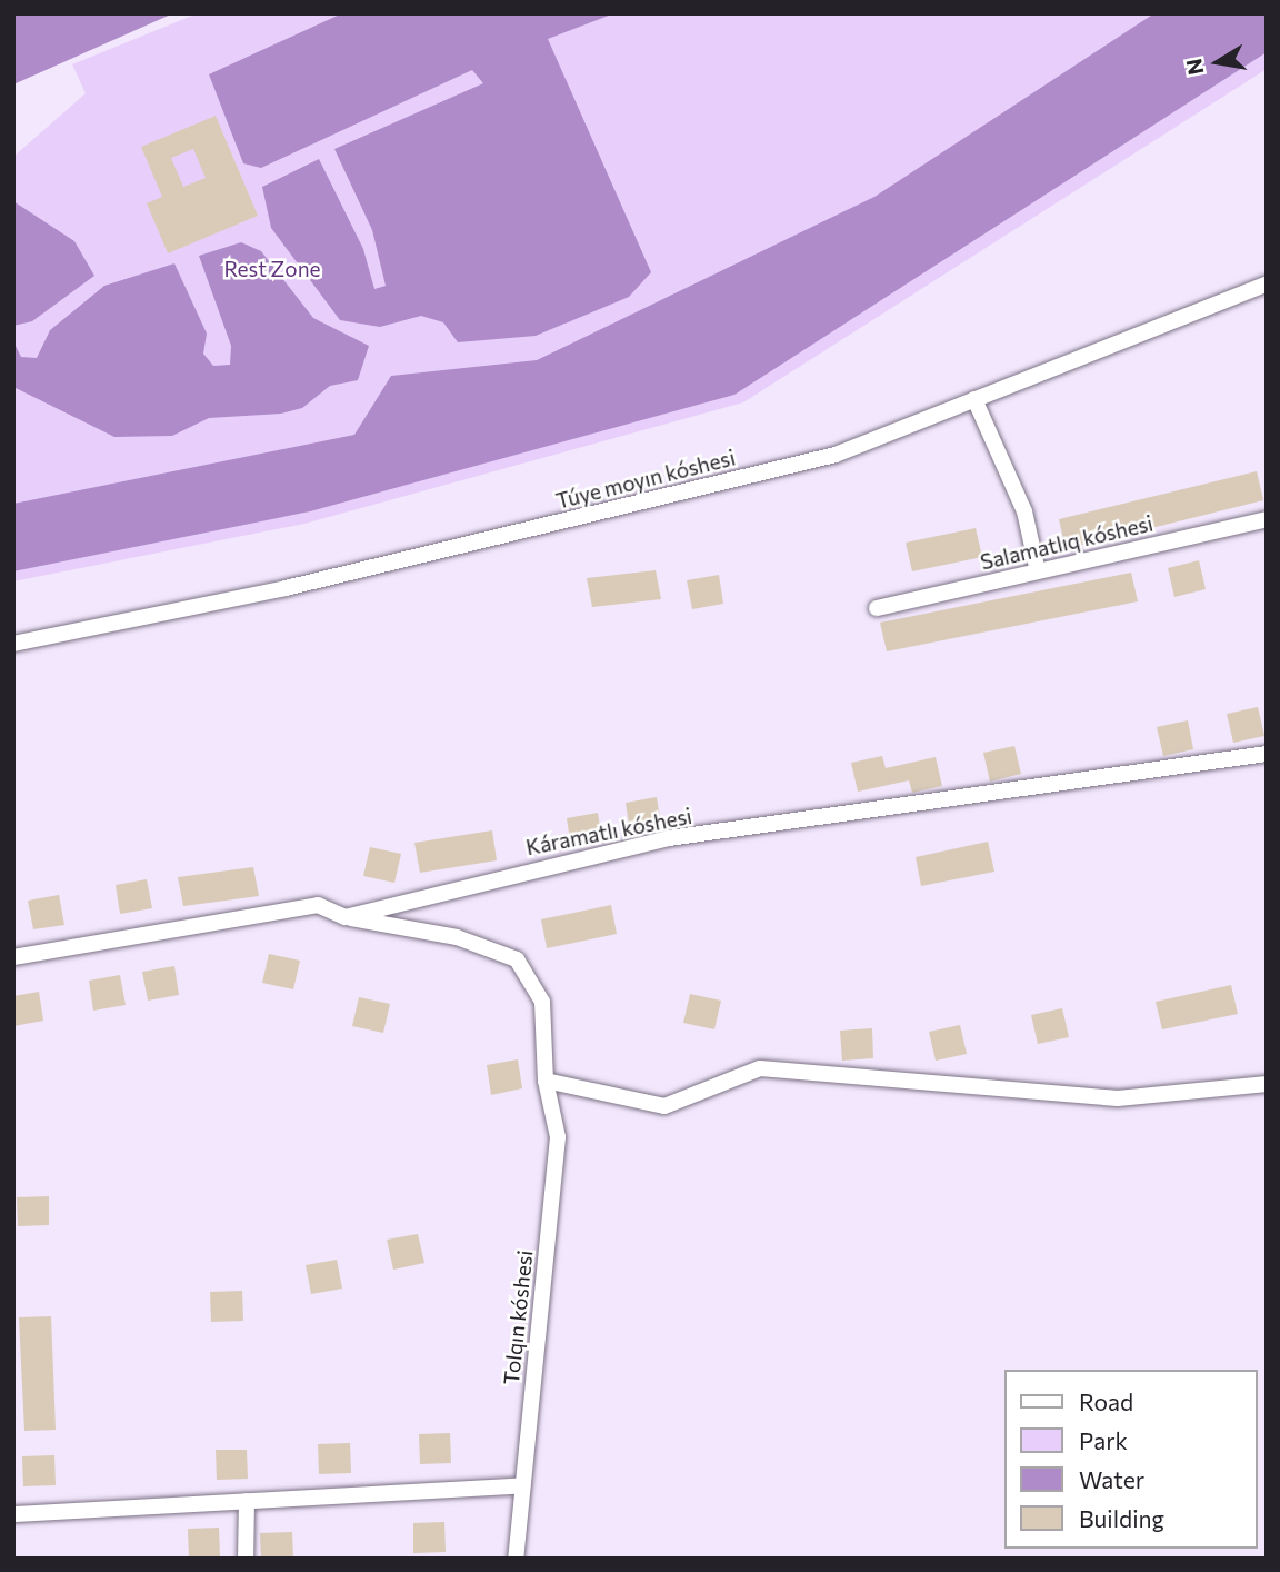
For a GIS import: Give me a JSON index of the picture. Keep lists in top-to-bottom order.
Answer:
{
  "streets": {
    "street": [
      "Túye moyın kóshesi",
      "Salamatlıq kóshesi",
      "Káramatlı kóshesi",
      "Tolqın kóshesi"
    ]
  },
  "crossings": [
    ["Káramatlı kóshesi", "Tolqın kóshesi"]
  ],
  "parks": ["Rest Zone"],
  "legend": [
    "Road",
    "Park",
    "Water",
    "Building"
  ],
  "north": "left"
}
